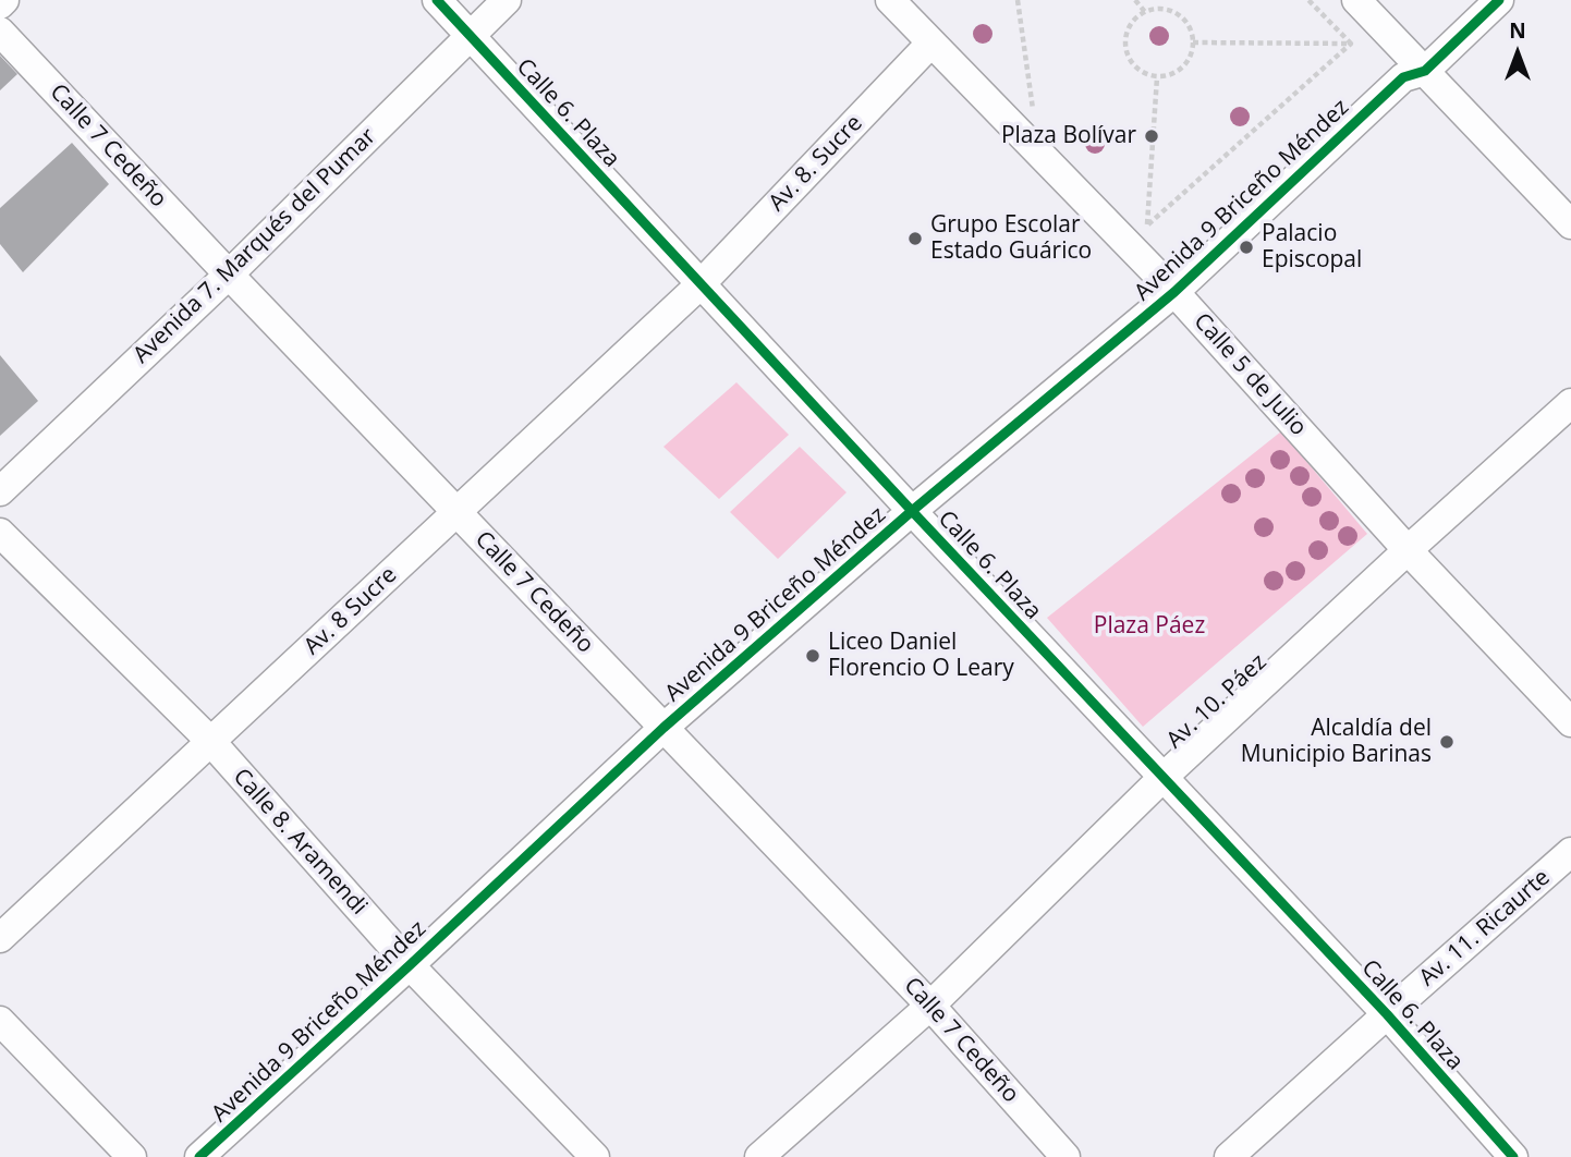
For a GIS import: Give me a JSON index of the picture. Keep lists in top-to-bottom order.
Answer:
{
  "streets": {
    "street": [
      "Calle 6. Plaza",
      "Calle 7 Cedeño",
      "Av. 8. Sucre",
      "Avenida 9 Briceño Méndez",
      "Avenida 7. Marqués del Pumar",
      "Calle 5 de Julio",
      "Av. 8 Sucre",
      "Av. 10. Páez",
      "Calle 8. Aramendi",
      "Av. 11. Ricaurte"
    ]
  },
  "crossings": [
    ["Calle 6. Plaza", "Av. 8. Sucre"],
    ["Calle 6. Plaza", "Avenida 9 Briceño Méndez"],
    ["Calle 6. Plaza", "Avenida 7. Marqués del Pumar"],
    ["Calle 6. Plaza", "Av. 8 Sucre"],
    ["Calle 6. Plaza", "Av. 10. Páez"],
    ["Calle 6. Plaza", "Av. 11. Ricaurte"],
    ["Calle 7 Cedeño", "Avenida 9 Briceño Méndez"],
    ["Calle 7 Cedeño", "Avenida 7. Marqués del Pumar"],
    ["Calle 7 Cedeño", "Av. 8 Sucre"],
    ["Calle 7 Cedeño", "Av. 10. Páez"],
    ["Av. 8. Sucre", "Calle 5 de Julio"],
    ["Av. 8. Sucre", "Av. 8 Sucre"],
    ["Avenida 9 Briceño Méndez", "Calle 5 de Julio"],
    ["Avenida 9 Briceño Méndez", "Calle 8. Aramendi"],
    ["Calle 5 de Julio", "Av. 10. Páez"],
    ["Av. 8 Sucre", "Calle 8. Aramendi"]
  ],
  "parks": ["Plaza Páez"],
  "places": [
    "Plaza Bolívar",
    "Grupo Escolar Estado Guárico",
    "Palacio Episcopal",
    "Liceo Daniel Florencio O Leary",
    "Alcaldía del Municipio Barinas"
  ],
  "north": "top"
}
